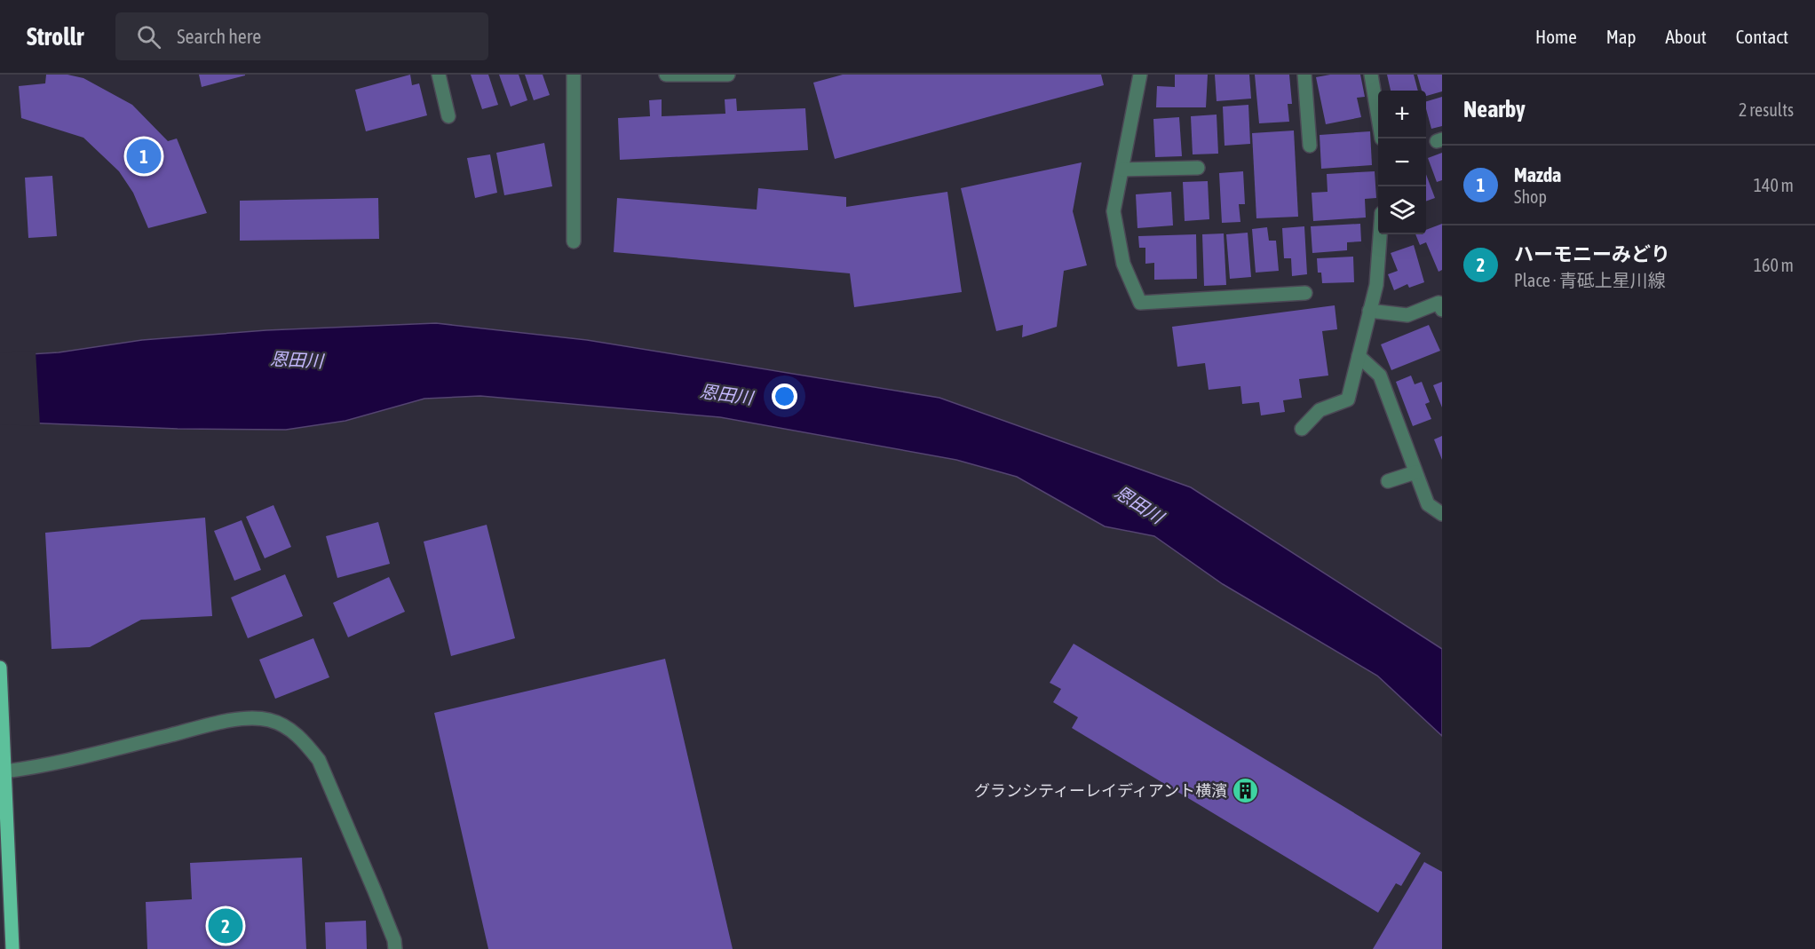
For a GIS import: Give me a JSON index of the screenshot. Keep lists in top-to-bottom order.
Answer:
{
  "water": ["恩田川"],
  "places": {
    "building": ["グランシティーレイディアント横濱"]
  },
  "page": {
    "header": "Strollr",
    "search": "Search here",
    "nav": [
      "Home",
      "Map",
      "About",
      "Contact"
    ],
    "heading": ["Nearby", "2 results"],
    "map_buttons": ["+", "−"],
    "pins": ["1", "2"],
    "list": [
      {
        "mark": "1",
        "name": "Mazda",
        "note": "Shop",
        "value": "140 m"
      },
      {
        "mark": "2",
        "name": "ハーモニーみどり",
        "note": "Place · 青砥上星川線",
        "value": "160 m"
      }
    ]
  }
}
